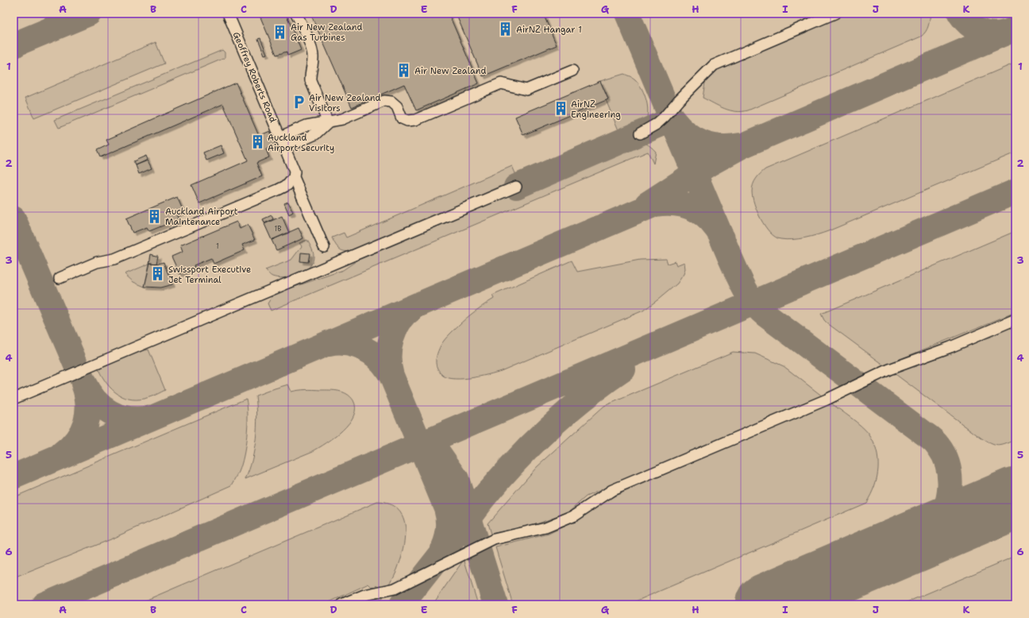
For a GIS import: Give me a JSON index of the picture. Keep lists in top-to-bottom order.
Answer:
{
  "streets": {
    "street": ["Geoffrey Roberts Road"]
  },
  "places": {
    "building": [
      "AirNZ Hangar 1",
      "Air New Zealand Gas Turbines",
      "Air New Zealand",
      "AirNZ Engineering",
      "Auckland Airport Security",
      "Auckland Airport Maintenance",
      "Swissport Executive Jet Terminal"
    ],
    "parking": ["Air New Zealand Visitors"]
  },
  "house_numbers": ["1B", "1"],
  "grid": {
    "columns": [
      "A",
      "B",
      "C",
      "D",
      "E",
      "F",
      "G",
      "H",
      "I",
      "J",
      "K"
    ],
    "rows": [
      "1",
      "2",
      "3",
      "4",
      "5",
      "6"
    ]
  }
}
